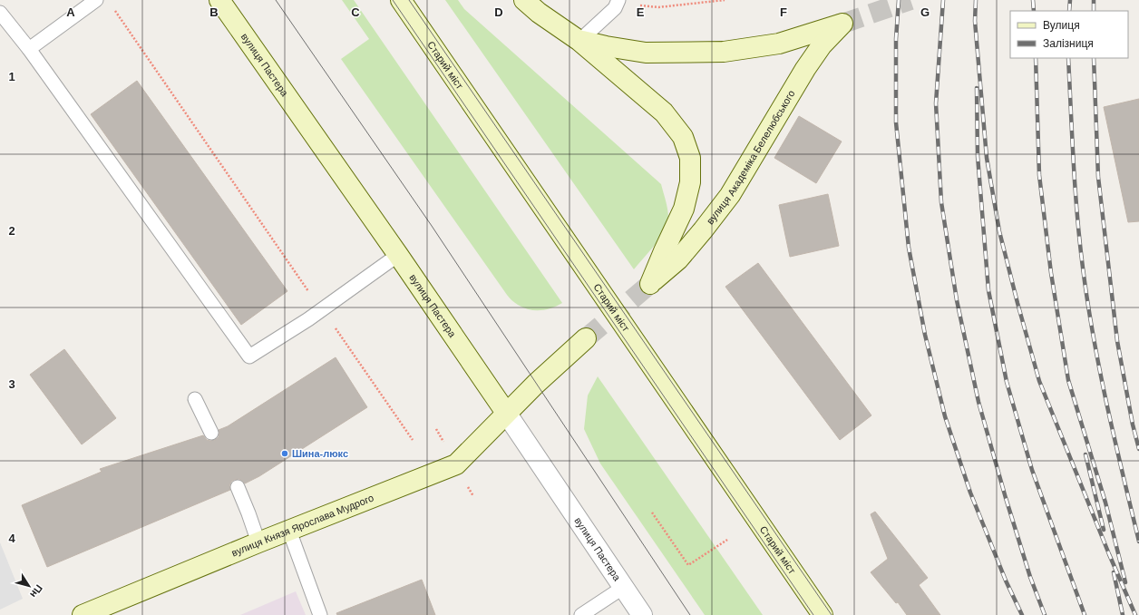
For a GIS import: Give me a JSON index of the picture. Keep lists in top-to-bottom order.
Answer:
{
  "streets": {
    "main road": [
      "вулиця Пастера",
      "Старий міст",
      "вулиця Академіка Белелюбського",
      "вулиця Князя Ярослава Мудрого"
    ]
  },
  "crossings": [
    ["вулиця Пастера", "вулиця Князя Ярослава Мудрого"]
  ],
  "places": ["Шина-люкс"],
  "legend": ["Вулиця", "Залізниця"],
  "north": "bottom right",
  "grid": {
    "columns": [
      "A",
      "B",
      "C",
      "D",
      "E",
      "F",
      "G"
    ],
    "rows": [
      "1",
      "2",
      "3",
      "4"
    ]
  }
}
